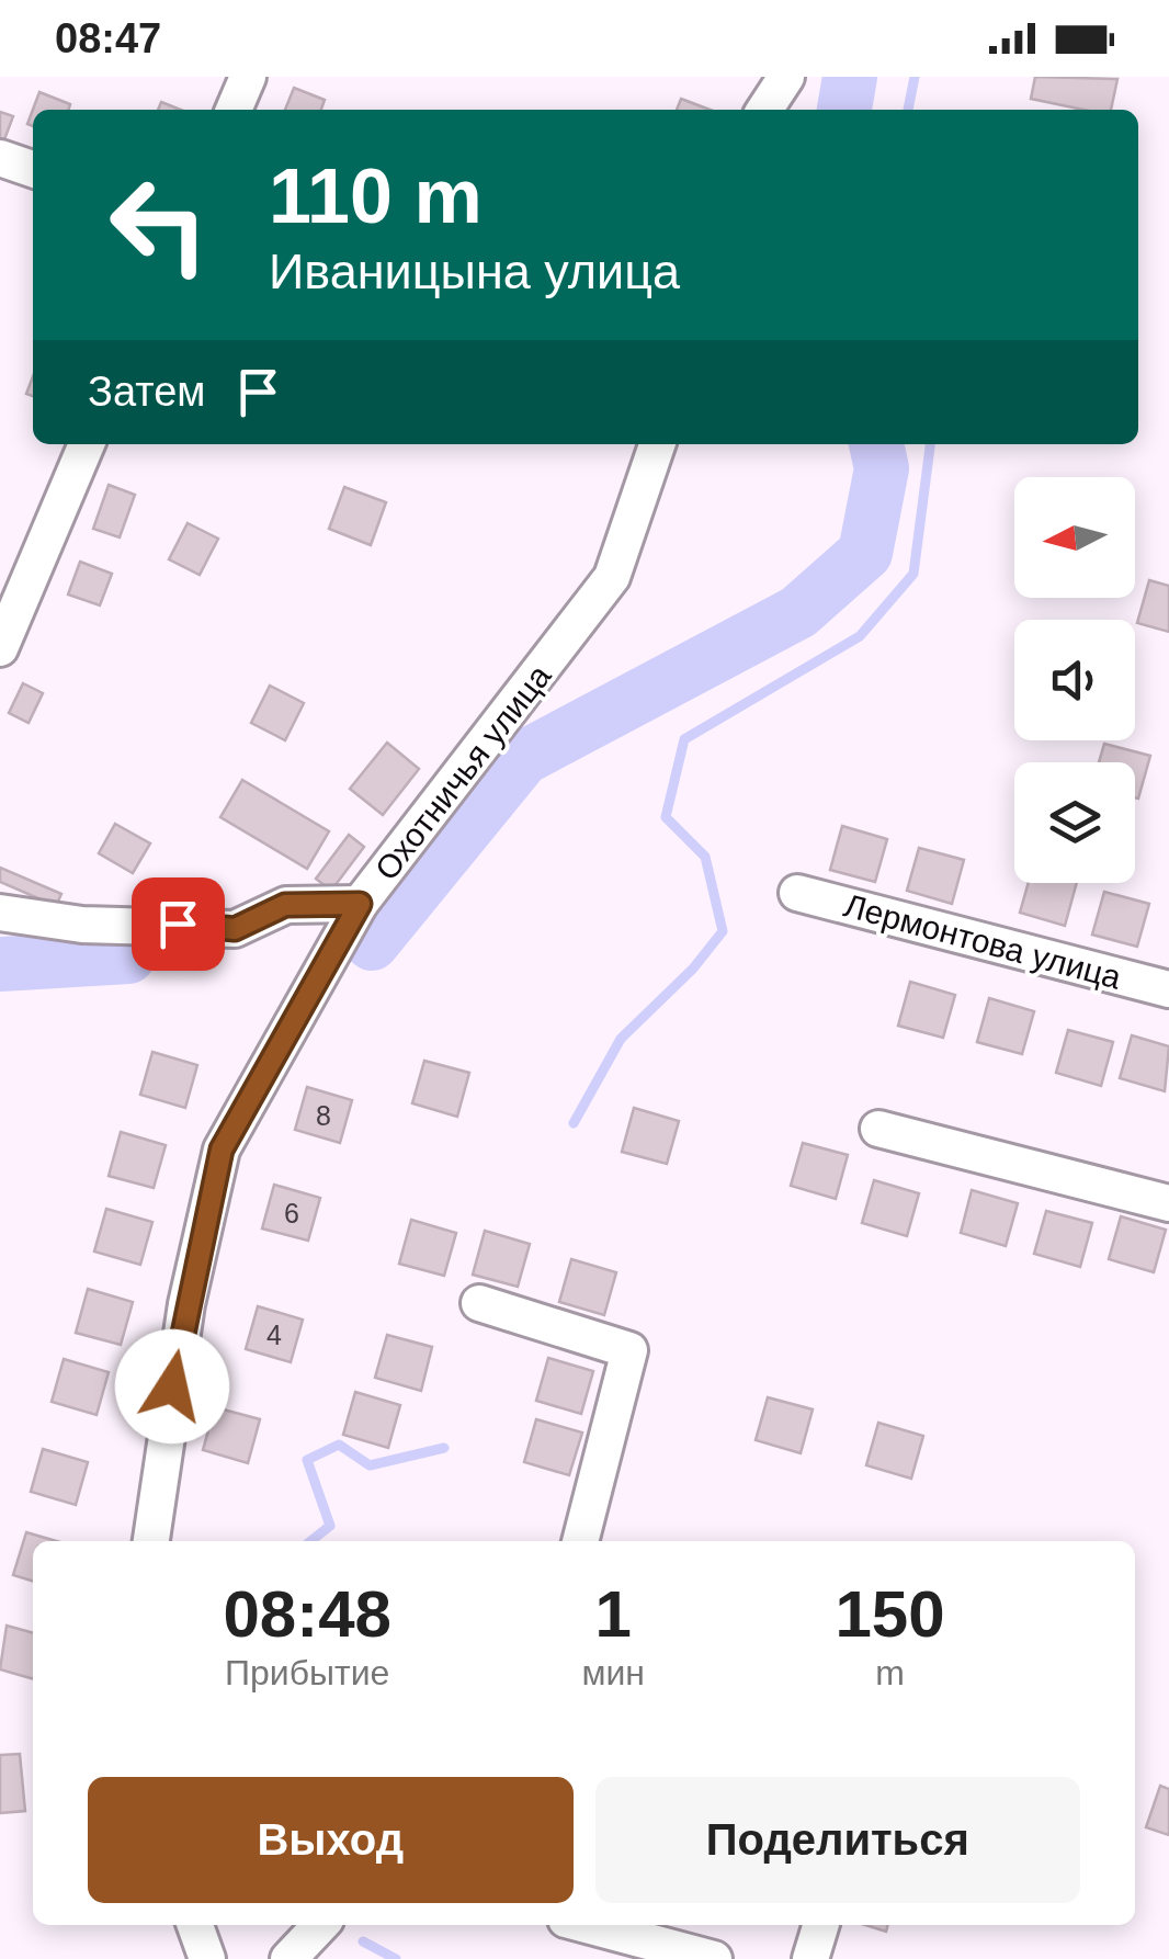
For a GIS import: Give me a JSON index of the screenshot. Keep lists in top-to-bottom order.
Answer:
{
  "streets": {
    "street": ["Охотничья улица", "Лермонтова улица"]
  },
  "house_numbers": ["8", "6", "4"],
  "north": "left",
  "page": {
    "status": "08:47",
    "turn": ["110 m", "Иваницына улица"],
    "then": "Затем",
    "eta": [
      "08:48",
      "Прибытие",
      "1",
      "мин",
      "150",
      "m"
    ],
    "buttons": ["Выход", "Поделиться"]
  }
}
